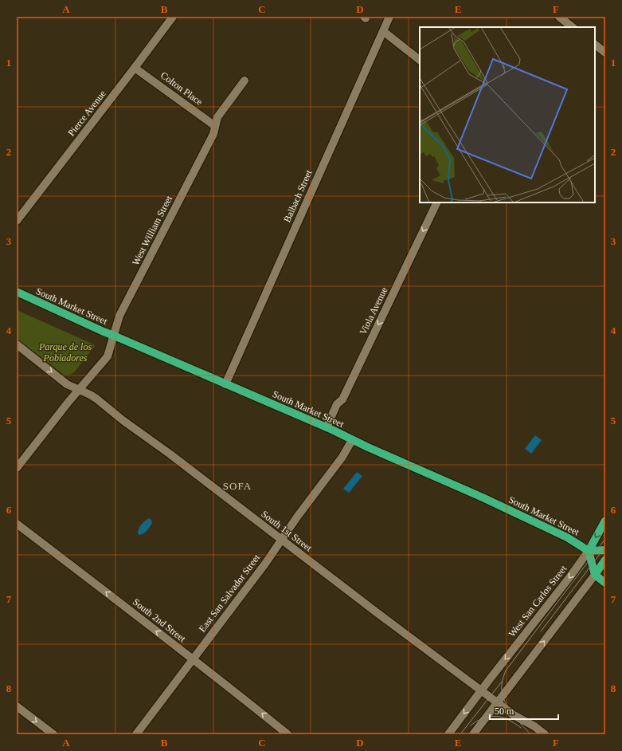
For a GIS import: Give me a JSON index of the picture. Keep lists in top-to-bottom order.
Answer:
{
  "streets": {
    "main road": ["South Market Street", "West San Carlos Street"],
    "street": [
      "Colton Place",
      "Pierce Avenue",
      "Balbach Street",
      "West William Street",
      "Viola Avenue",
      "South 1st Street",
      "East San Salvador Street",
      "South 2nd Street"
    ]
  },
  "crossings": [
    ["Colton Place", "Pierce Avenue"],
    ["Colton Place", "West William Street"],
    ["Balbach Street", "South Market Street"],
    ["West William Street", "South Market Street"],
    ["West William Street", "South 1st Street"],
    ["South Market Street", "Viola Avenue"],
    ["South Market Street", "East San Salvador Street"],
    ["South Market Street", "West San Carlos Street"],
    ["South 1st Street", "East San Salvador Street"],
    ["South 1st Street", "West San Carlos Street"],
    ["East San Salvador Street", "South 2nd Street"]
  ],
  "one_way": ["Viola Avenue", "West San Carlos Street", "South 2nd Street"],
  "districts": ["SOFA"],
  "parks": ["Parque de los Pobladores"],
  "scale_bar": "50 m",
  "grid": {
    "columns": [
      "A",
      "B",
      "C",
      "D",
      "E",
      "F"
    ],
    "rows": [
      "1",
      "2",
      "3",
      "4",
      "5",
      "6",
      "7",
      "8"
    ]
  }
}
